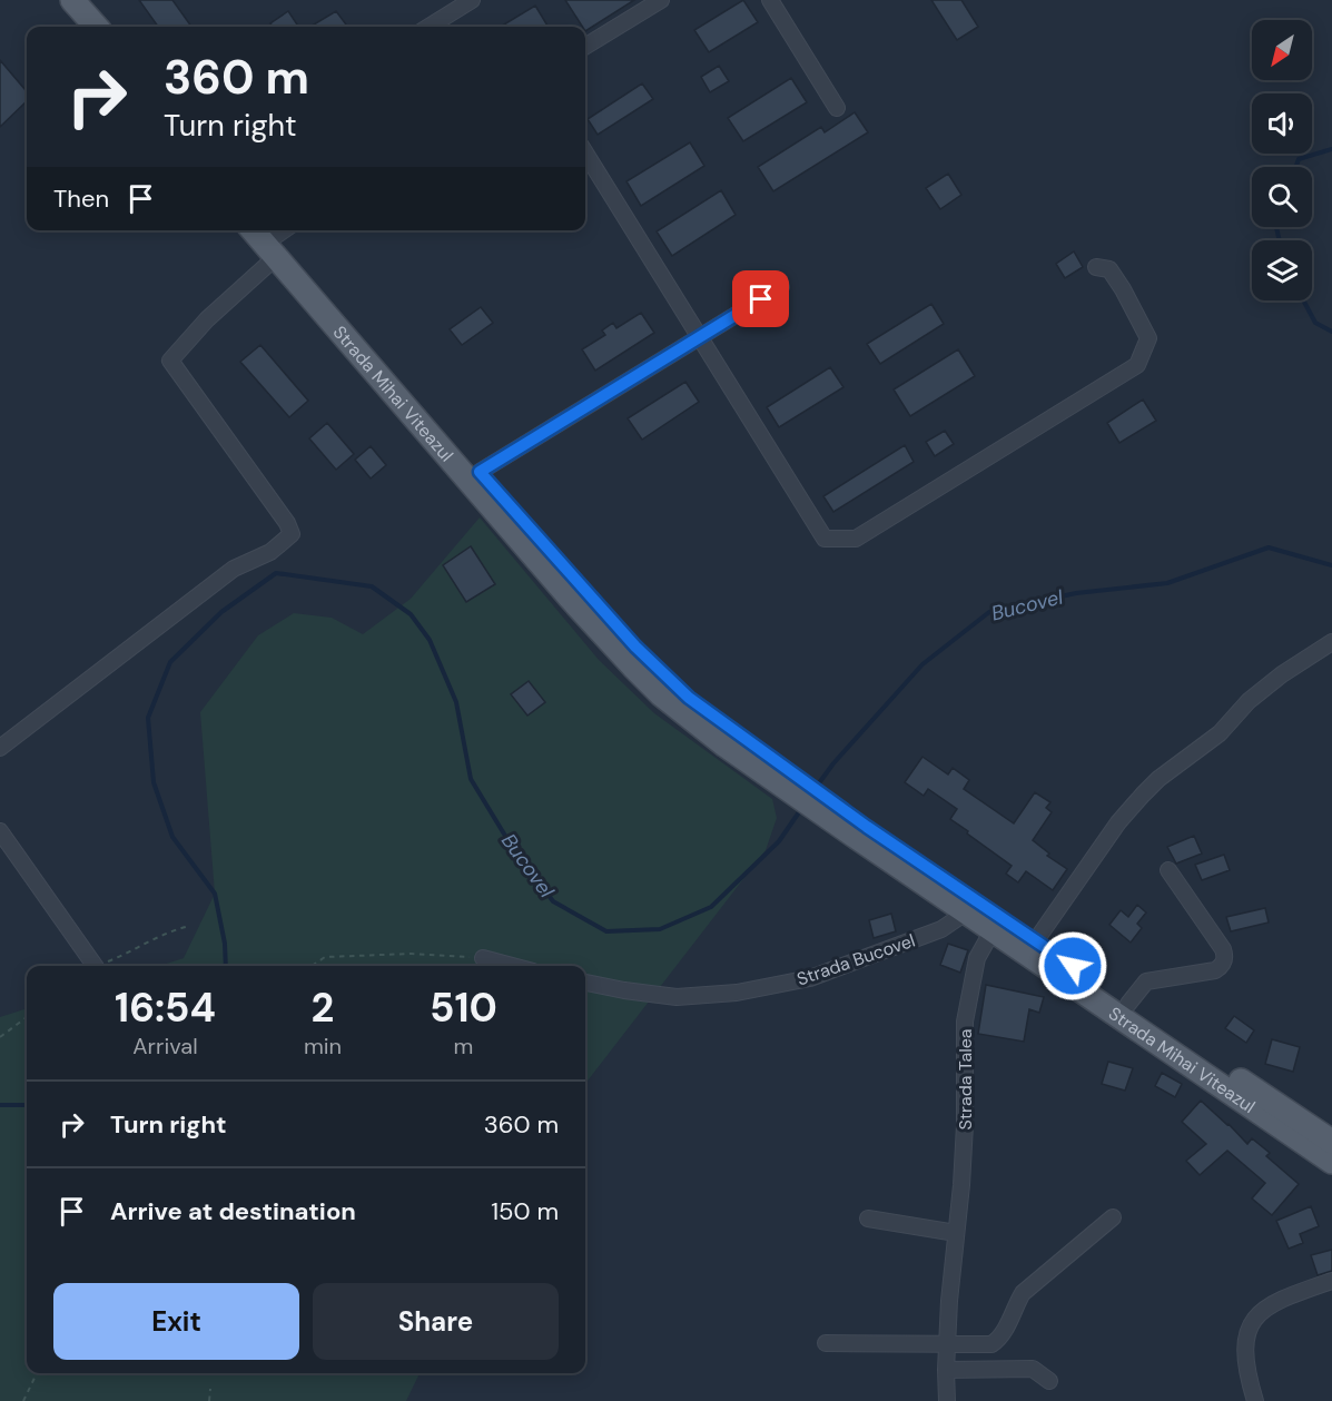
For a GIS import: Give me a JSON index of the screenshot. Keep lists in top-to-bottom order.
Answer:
{
  "streets": {
    "main road": ["Strada Mihai Viteazul"],
    "street": ["Strada Bucovel", "Strada Talea"]
  },
  "crossings": [
    ["Strada Mihai Viteazul", "Strada Bucovel"],
    ["Strada Mihai Viteazul", "Strada Talea"]
  ],
  "water": ["Bucovel"],
  "north": "bottom left",
  "page": {
    "turn": ["360 m", "Turn right"],
    "then": "Then",
    "eta": [
      "16:54",
      "Arrival",
      "2",
      "min",
      "510",
      "m"
    ],
    "list": [
      {
        "name": "Turn right",
        "value": "360 m"
      },
      {
        "name": "Arrive at destination",
        "value": "150 m"
      }
    ],
    "buttons": ["Exit", "Share"]
  }
}
